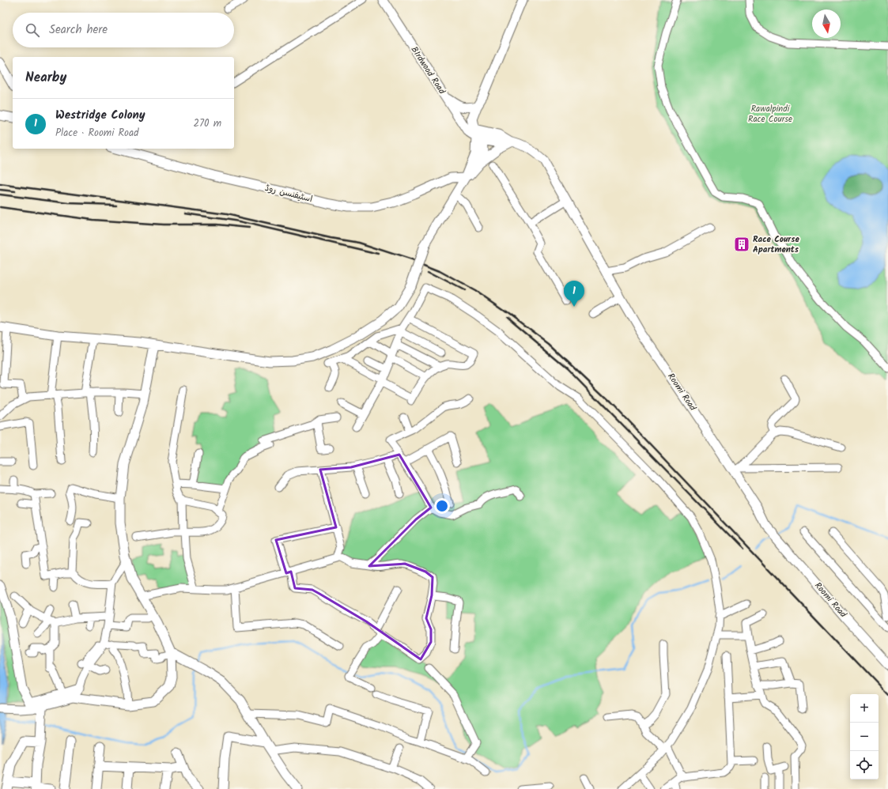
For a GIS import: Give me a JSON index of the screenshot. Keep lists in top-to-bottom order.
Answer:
{
  "streets": {
    "street": ["BIrdwood Road", "اسٹیفنسن روڈ", "Roomi Road"]
  },
  "crossings": [
    ["BIrdwood Road", "Roomi Road"]
  ],
  "parks": ["Rawalpindi Race Course"],
  "places": {
    "building": ["Race Course Apartments"]
  },
  "north": "bottom",
  "page": {
    "search": "Search here",
    "heading": "Nearby",
    "list": [
      {
        "mark": "1",
        "name": "Westridge Colony",
        "note": "Place · Roomi Road",
        "value": "270 m"
      }
    ],
    "pins": "1",
    "map_buttons": ["+", "−"]
  }
}
